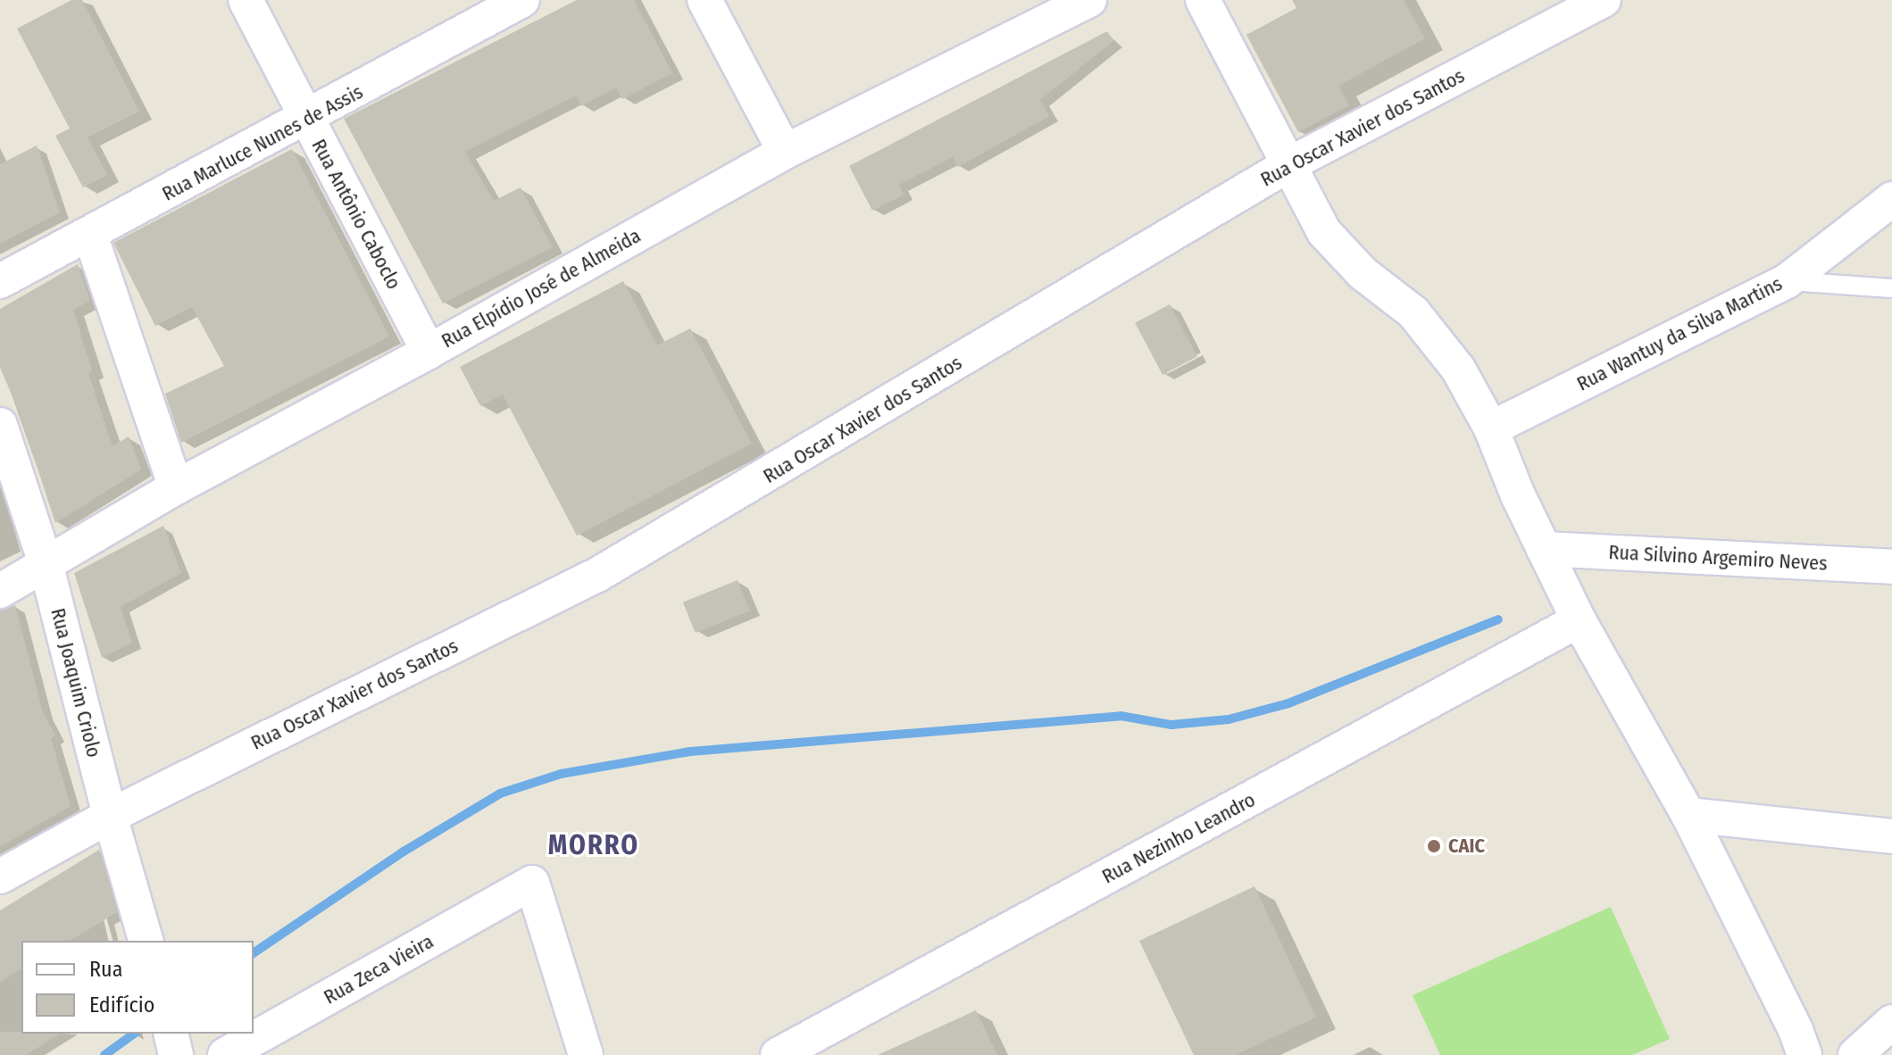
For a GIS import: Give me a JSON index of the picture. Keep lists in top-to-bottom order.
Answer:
{
  "streets": {
    "street": [
      "Rua Oscar Xavier dos Santos",
      "Rua Marluce Nunes de Assis",
      "Rua Antônio Caboclo",
      "Rua Elpídio José de Almeida",
      "Rua Wantuy da Silva Martins",
      "Rua Silvino Argemiro Neves",
      "Rua Joaquim Criolo",
      "Rua Nezinho Leandro",
      "Rua Zeca Vieira"
    ]
  },
  "crossings": [
    ["Rua Oscar Xavier dos Santos", "Rua Joaquim Criolo"],
    ["Rua Marluce Nunes de Assis", "Rua Antônio Caboclo"],
    ["Rua Antônio Caboclo", "Rua Elpídio José de Almeida"],
    ["Rua Elpídio José de Almeida", "Rua Joaquim Criolo"]
  ],
  "districts": ["MORRO"],
  "places": ["CAIC"],
  "legend": ["Rua", "Edifício"]
}
